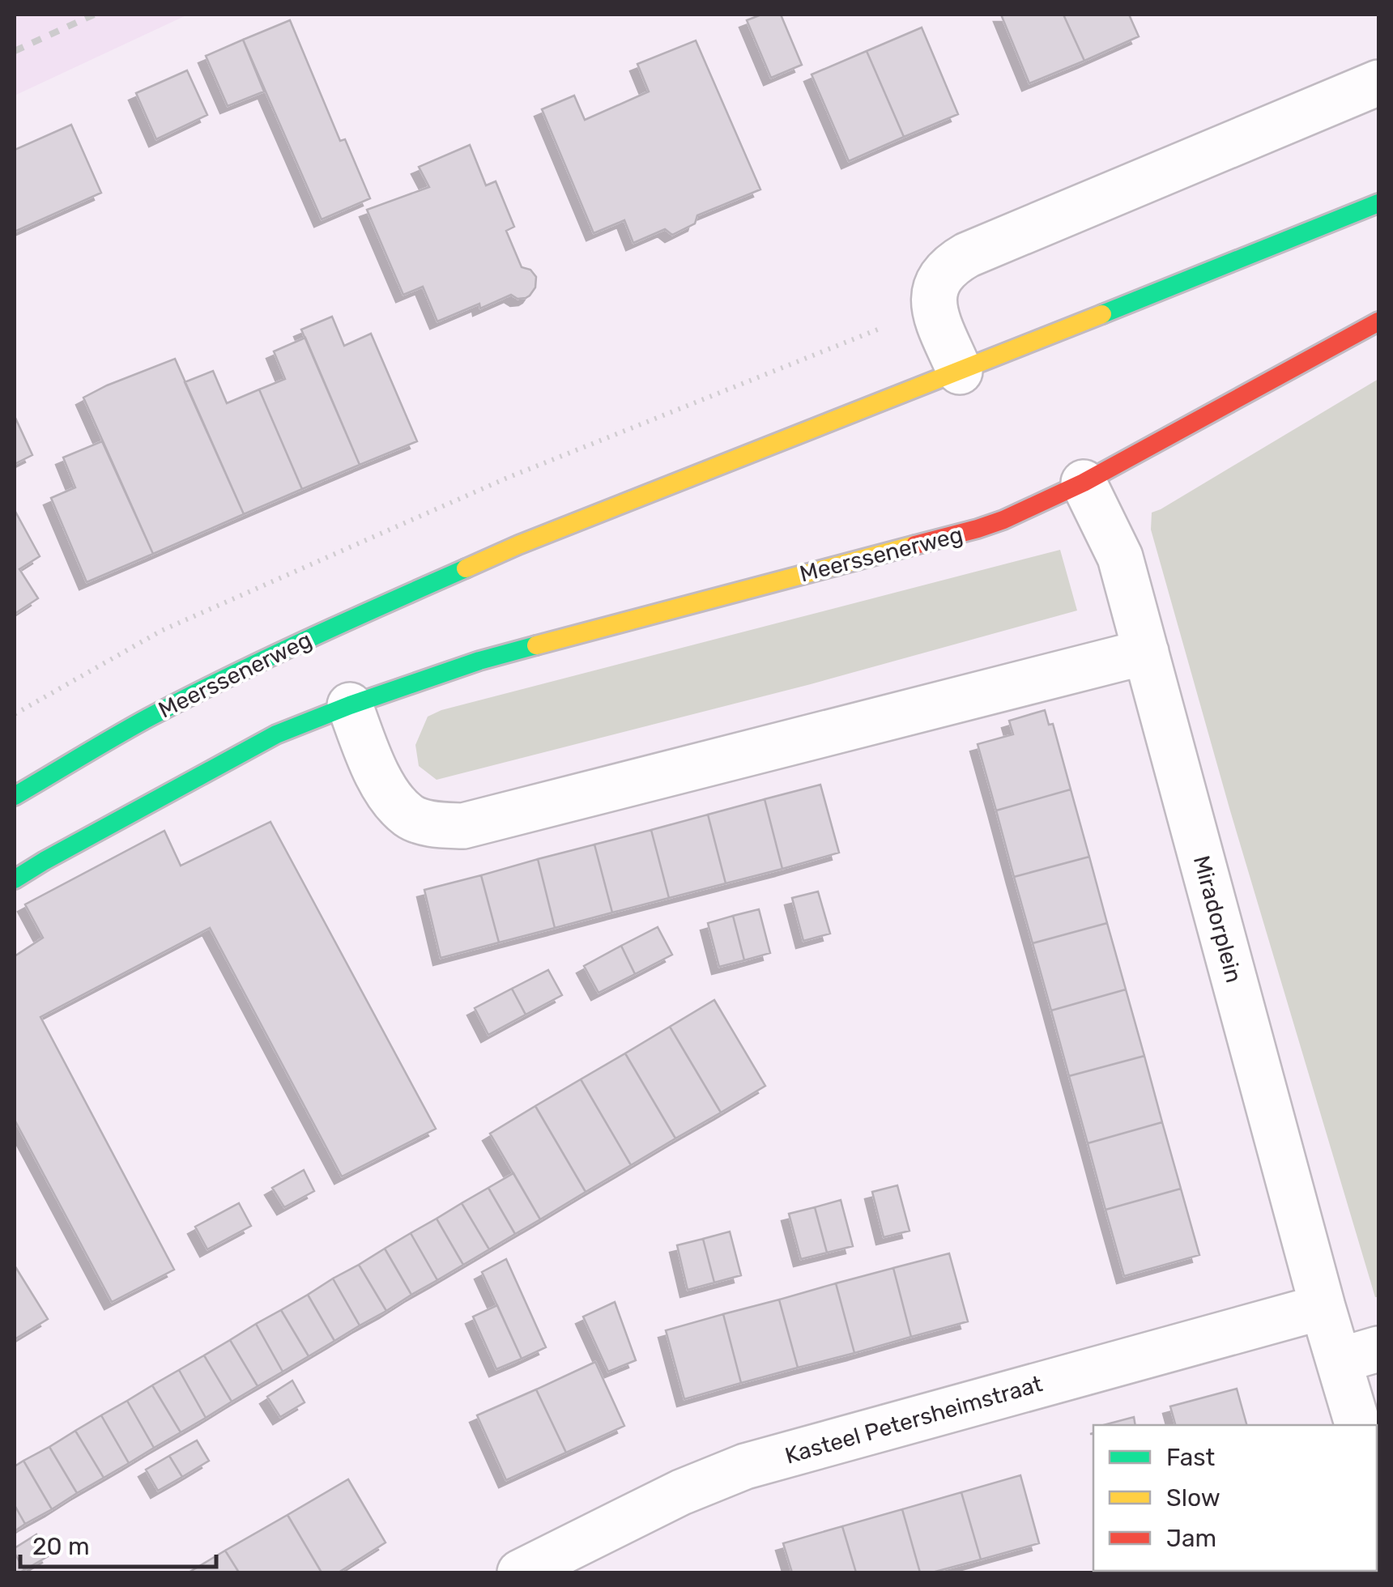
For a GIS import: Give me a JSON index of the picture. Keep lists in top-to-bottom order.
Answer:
{
  "streets": {
    "street": ["Meerssenerweg", "Miradorplein", "Kasteel Petersheimstraat"]
  },
  "crossings": [
    ["Meerssenerweg", "Miradorplein"],
    ["Miradorplein", "Kasteel Petersheimstraat"]
  ],
  "legend": ["Fast", "Slow", "Jam"],
  "scale_bar": "20 m"
}
